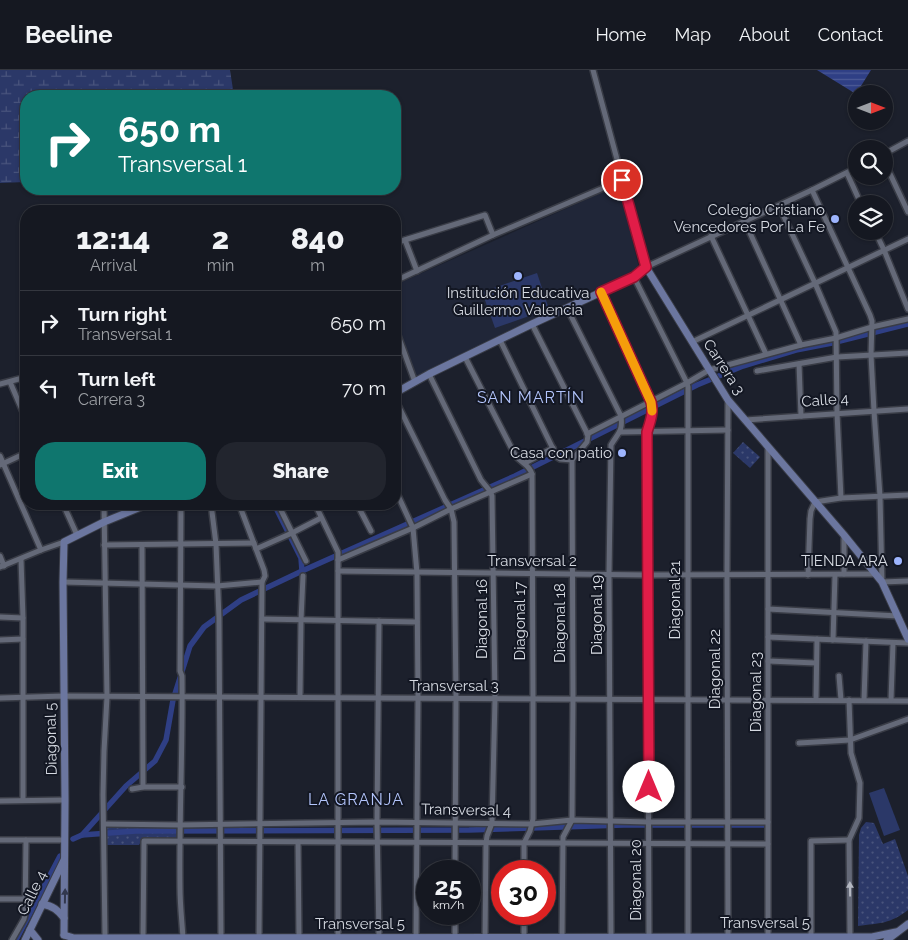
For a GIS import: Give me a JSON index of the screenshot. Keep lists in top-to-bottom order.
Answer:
{
  "streets": {
    "street": [
      "Carrera 3",
      "Calle 4",
      "Transversal 2",
      "Diagonal 21",
      "Diagonal 19",
      "Diagonal 16",
      "Diagonal 17",
      "Diagonal 18",
      "Diagonal 22",
      "Transversal 3",
      "Diagonal 23",
      "Diagonal 5",
      "Transversal 4",
      "Diagonal 20",
      "Transversal 5"
    ]
  },
  "crossings": [
    ["Carrera 3", "Calle 4"],
    ["Carrera 3", "Transversal 2"],
    ["Carrera 3", "Diagonal 22"],
    ["Carrera 3", "Diagonal 23"],
    ["Calle 4", "Diagonal 5"],
    ["Transversal 2", "Diagonal 21"],
    ["Transversal 2", "Diagonal 19"],
    ["Transversal 2", "Diagonal 16"],
    ["Transversal 2", "Diagonal 17"],
    ["Transversal 2", "Diagonal 18"],
    ["Transversal 2", "Diagonal 22"],
    ["Transversal 2", "Diagonal 23"],
    ["Transversal 2", "Diagonal 20"],
    ["Diagonal 21", "Transversal 3"],
    ["Diagonal 21", "Transversal 4"],
    ["Diagonal 21", "Transversal 5"],
    ["Diagonal 19", "Transversal 3"],
    ["Diagonal 19", "Transversal 4"],
    ["Diagonal 19", "Transversal 5"],
    ["Diagonal 16", "Transversal 3"],
    ["Diagonal 16", "Transversal 4"],
    ["Diagonal 16", "Transversal 5"],
    ["Diagonal 17", "Transversal 3"],
    ["Diagonal 17", "Transversal 4"],
    ["Diagonal 18", "Transversal 3"],
    ["Diagonal 18", "Transversal 4"],
    ["Diagonal 18", "Transversal 5"],
    ["Diagonal 22", "Transversal 3"],
    ["Diagonal 22", "Transversal 4"],
    ["Diagonal 22", "Transversal 5"],
    ["Transversal 3", "Diagonal 23"],
    ["Transversal 3", "Diagonal 5"],
    ["Transversal 3", "Diagonal 20"],
    ["Diagonal 23", "Transversal 4"],
    ["Diagonal 23", "Transversal 5"],
    ["Diagonal 5", "Transversal 5"],
    ["Transversal 4", "Diagonal 20"],
    ["Diagonal 20", "Transversal 5"]
  ],
  "districts": ["SAN MARTÍN", "LA GRANJA"],
  "places": [
    "Colegio Cristiano Vencedores Por La Fe",
    "Institución Educativa Guillermo Valencia",
    "Casa con patio",
    "TIENDA ARA"
  ],
  "north": "right",
  "page": {
    "header": "Beeline",
    "nav": [
      "Home",
      "Map",
      "About",
      "Contact"
    ],
    "turn": ["650 m", "Transversal 1"],
    "eta": [
      "12:14",
      "Arrival",
      "2",
      "min",
      "840",
      "m"
    ],
    "list": [
      {
        "name": "Turn right",
        "note": "Transversal 1",
        "value": "650 m"
      },
      {
        "name": "Turn left",
        "note": "Carrera 3",
        "value": "70 m"
      }
    ],
    "buttons": ["Exit", "Share"],
    "speed": "25 km/h",
    "limit": "30"
  }
}
